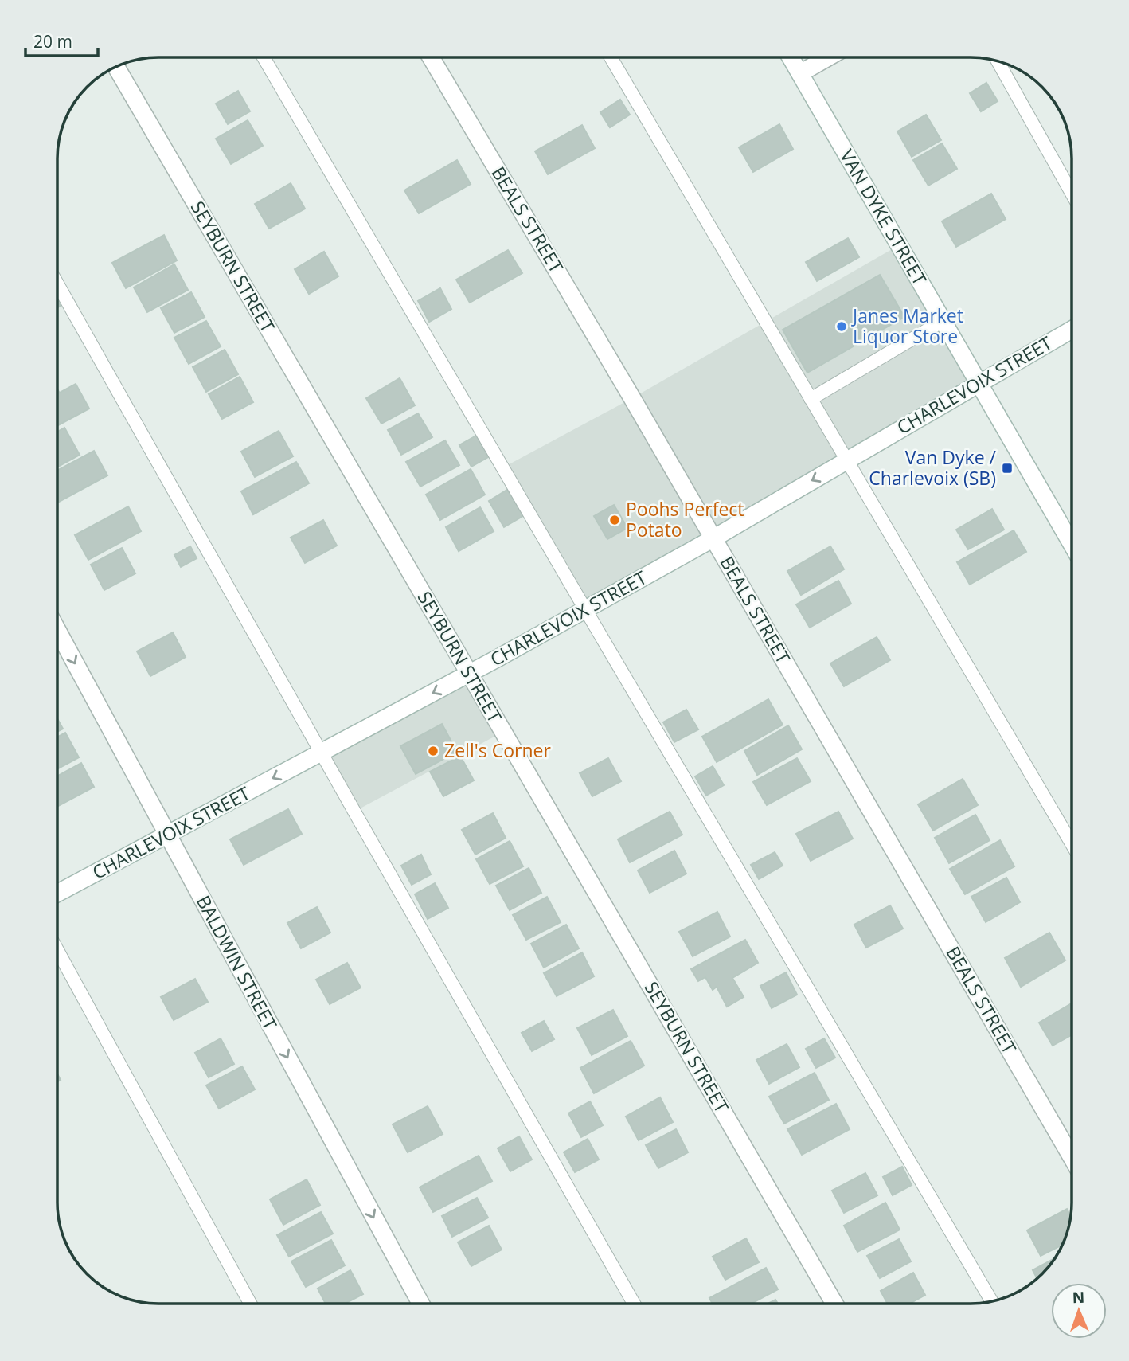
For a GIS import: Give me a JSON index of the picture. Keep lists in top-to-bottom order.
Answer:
{
  "streets": {
    "street": [
      "VAN DYKE STREET",
      "BEALS STREET",
      "SEYBURN STREET",
      "CHARLEVOIX STREET",
      "BALDWIN STREET"
    ]
  },
  "crossings": [
    ["VAN DYKE STREET", "CHARLEVOIX STREET"],
    ["BEALS STREET", "CHARLEVOIX STREET"],
    ["SEYBURN STREET", "CHARLEVOIX STREET"],
    ["CHARLEVOIX STREET", "BALDWIN STREET"]
  ],
  "one_way": ["CHARLEVOIX STREET", "BALDWIN STREET"],
  "places": {
    "other": ["Janes Market Liquor Store", "Poohs Perfect Potato", "Zell's Corner"],
    "transit": ["Van Dyke / Charlevoix (SB)"]
  },
  "scale_bar": "20 m",
  "north": "top"
}
